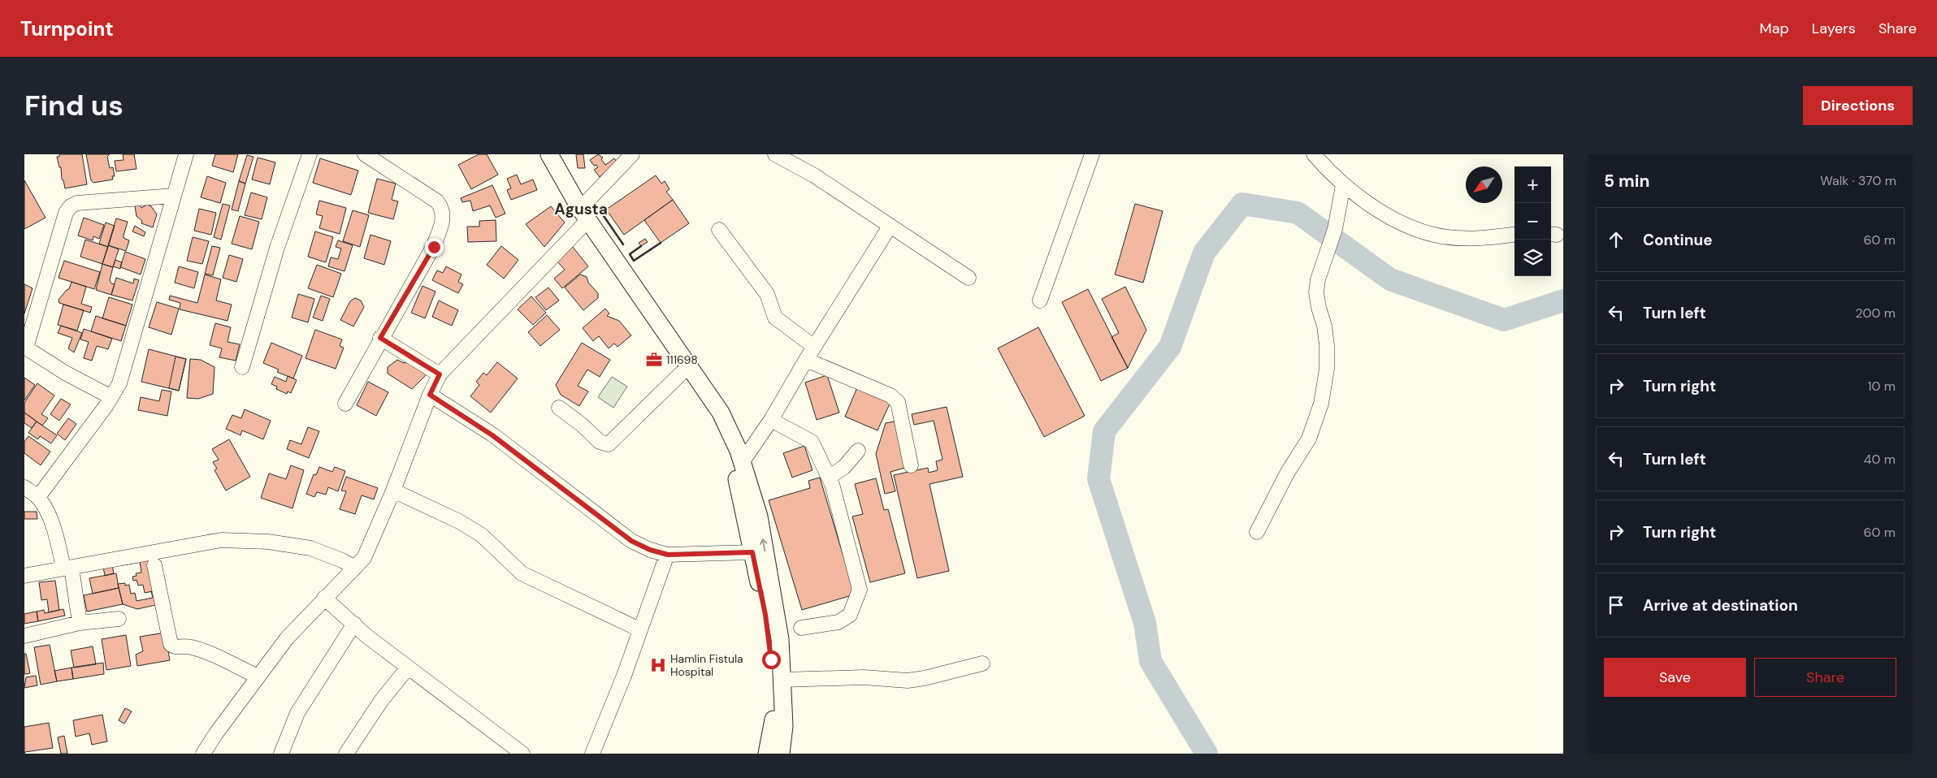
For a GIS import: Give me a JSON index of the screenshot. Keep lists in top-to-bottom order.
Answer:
{
  "districts": ["Agusta"],
  "places": {
    "office": ["111698"],
    "hospital": ["Hamlin Fistula Hospital"]
  },
  "north": "bottom left",
  "page": {
    "header": "Turnpoint",
    "nav": ["Map", "Layers", "Share"],
    "buttons": [
      "Directions",
      ["Save", "Share"]
    ],
    "title": "Find us",
    "heading": ["5 min", "Walk · 370 m"],
    "map_buttons": ["+", "−"],
    "list": [
      ["Continue", "60 m"],
      ["Turn left", "200 m"],
      ["Turn right", "10 m"],
      ["Turn left", "40 m"],
      ["Turn right", "60 m"],
      "Arrive at destination"
    ]
  }
}
